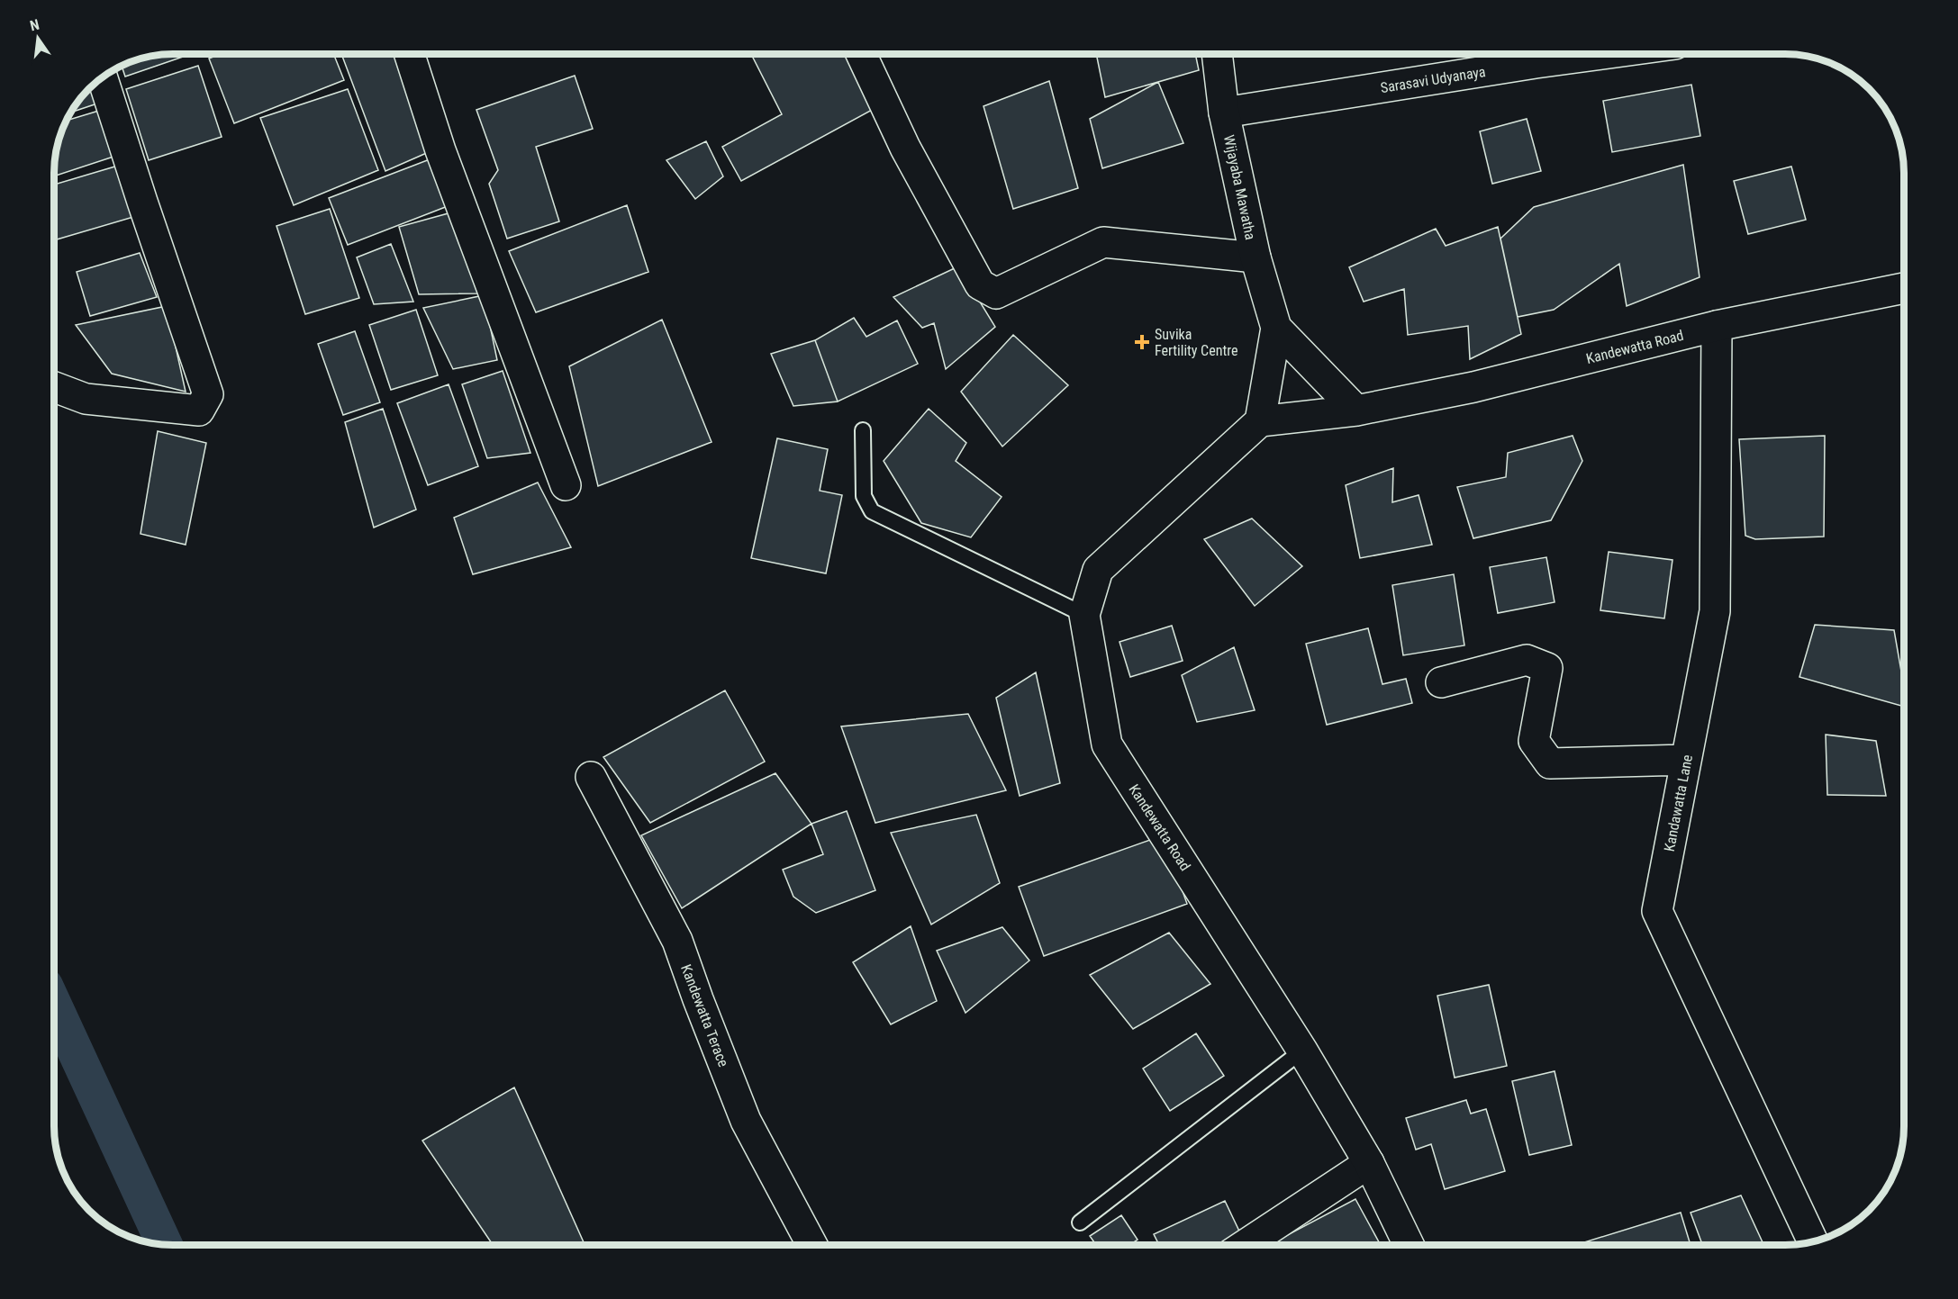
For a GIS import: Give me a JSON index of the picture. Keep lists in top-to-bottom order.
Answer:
{
  "streets": {
    "street": [
      "Sarasavi Udyanaya",
      "Wijayaba Mawatha",
      "Kandewatta Road",
      "Kandawatta Lane",
      "Kandewatta Terace"
    ]
  },
  "crossings": [
    ["Sarasavi Udyanaya", "Wijayaba Mawatha"],
    ["Kandewatta Road", "Kandawatta Lane"]
  ],
  "places": {
    "health": ["Suvika Fertility Centre"]
  },
  "north": "top"
}
